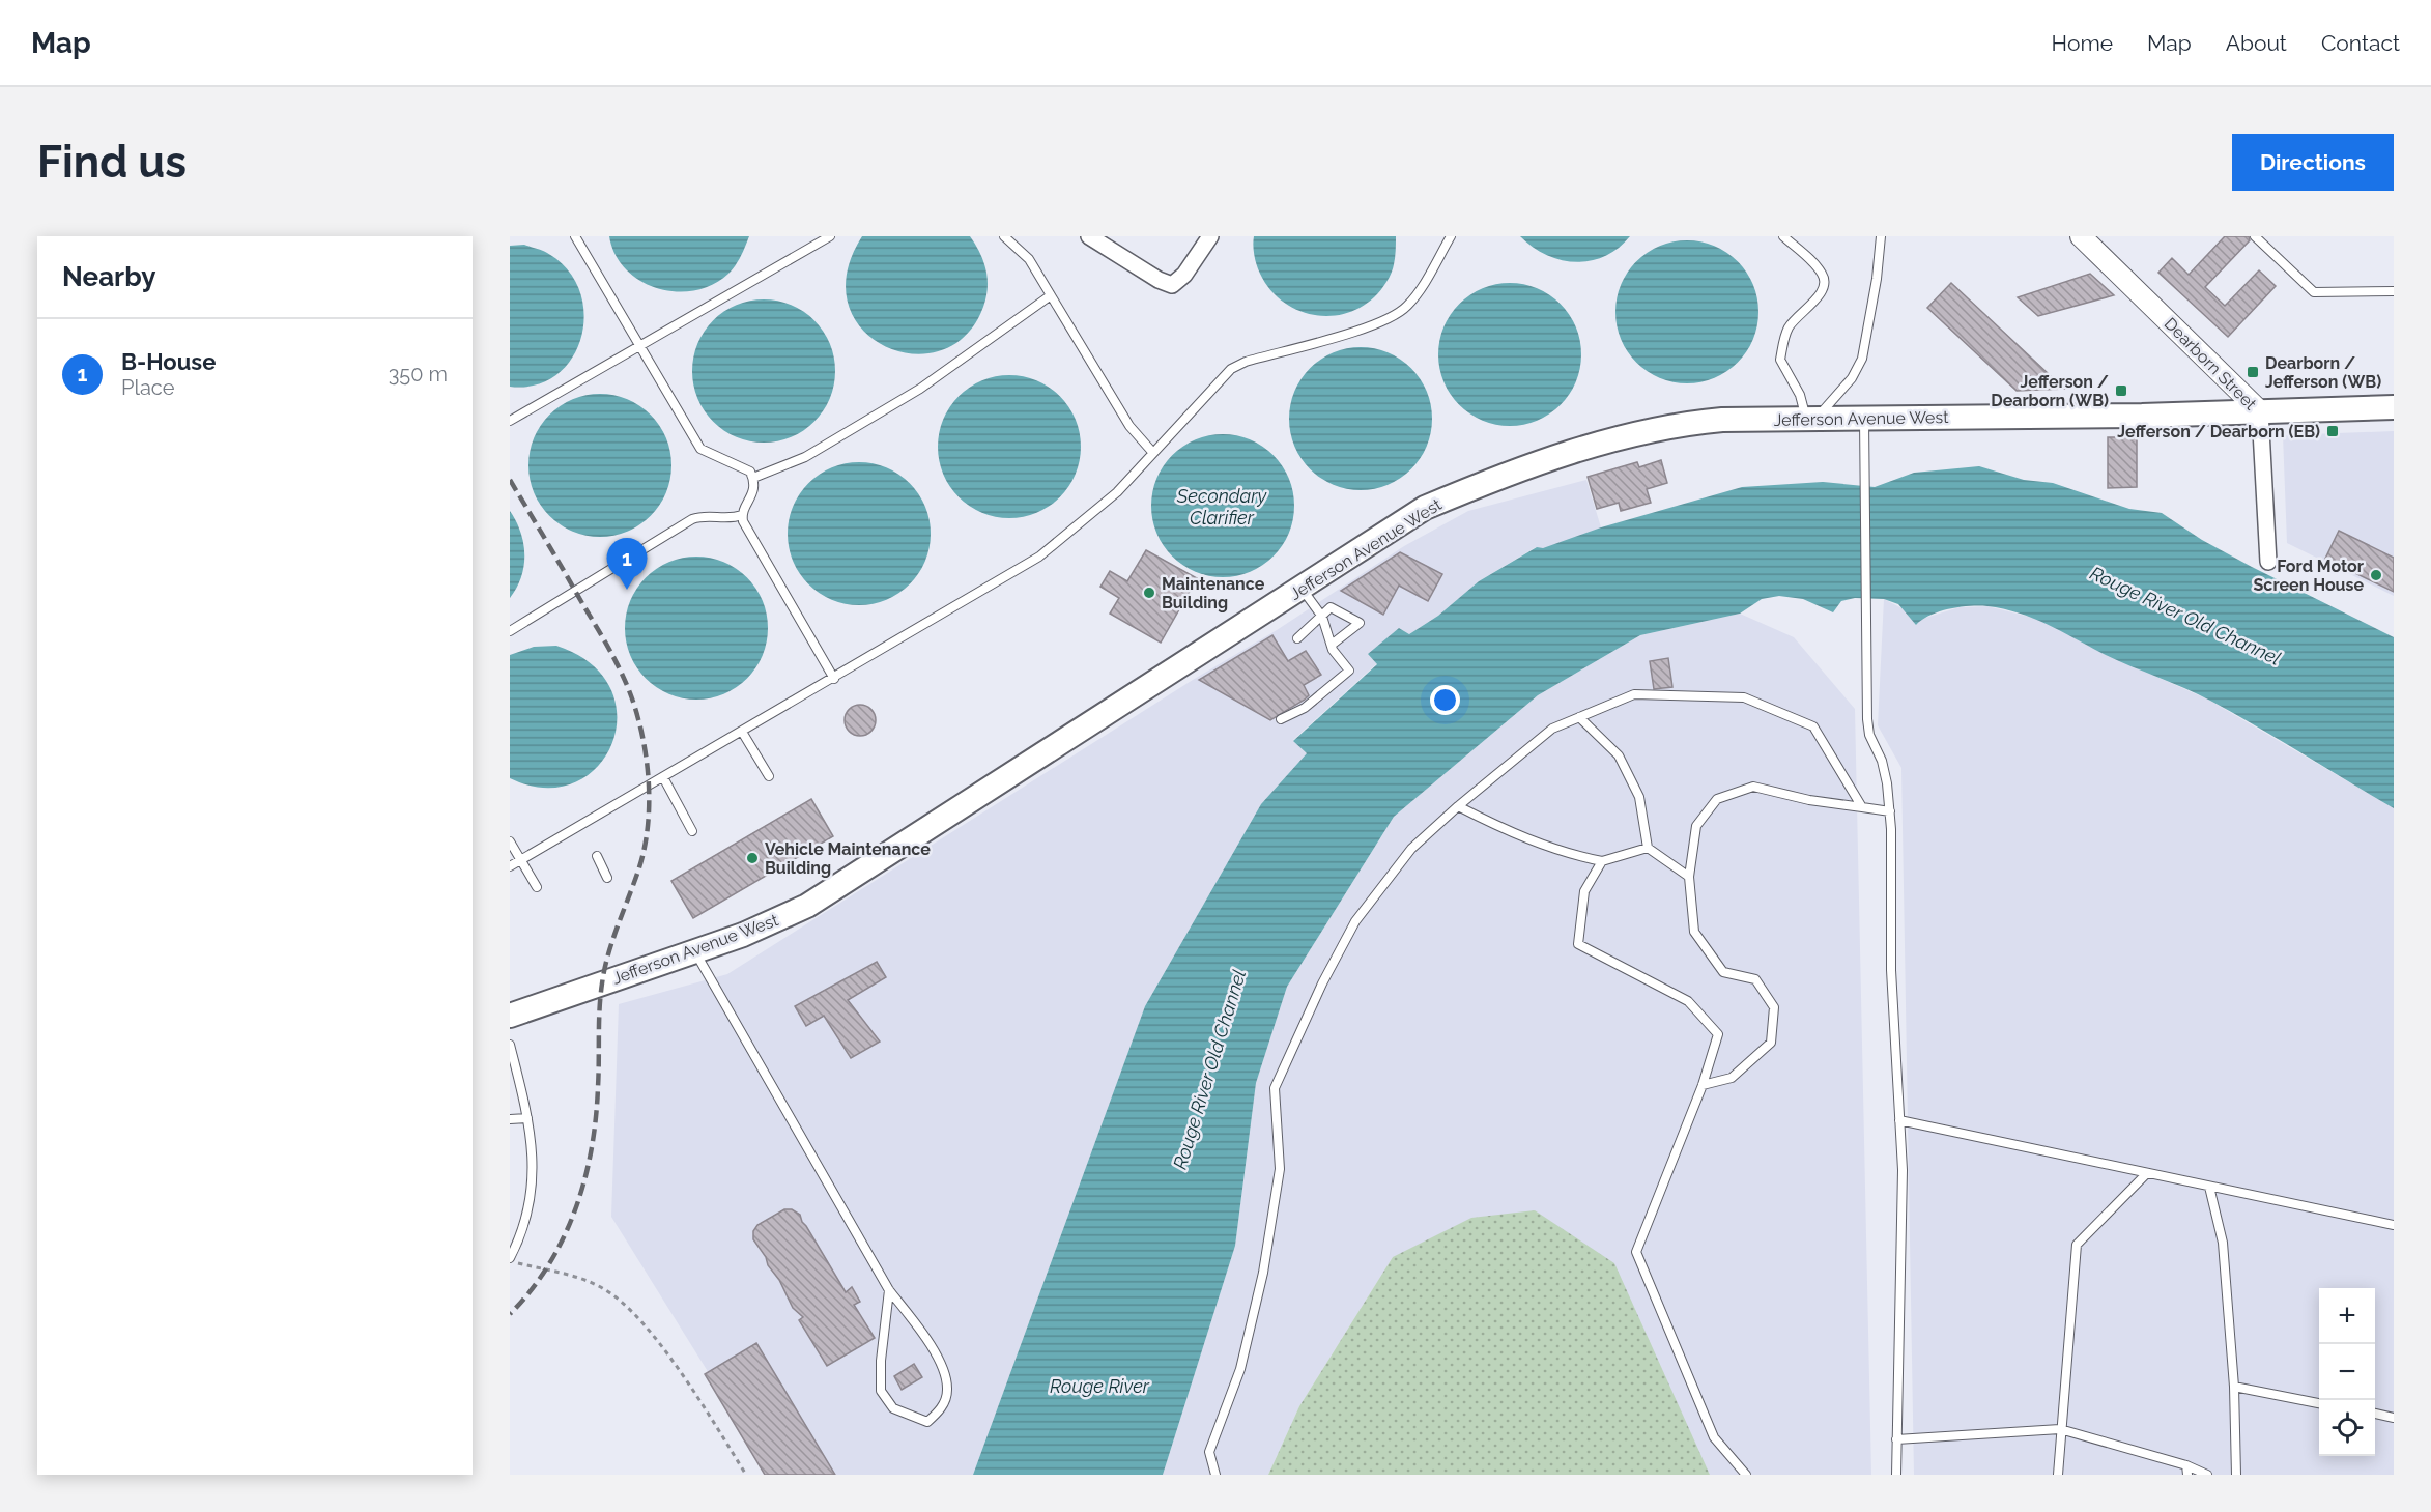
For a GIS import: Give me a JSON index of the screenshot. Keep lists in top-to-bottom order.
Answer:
{
  "streets": {
    "main road": ["Jefferson Avenue West"],
    "street": ["Dearborn Street"]
  },
  "crossings": [
    ["Dearborn Street", "Jefferson Avenue West"]
  ],
  "water": ["Secondary Clarifier", "Rouge River Old Channel", "Rouge River"],
  "places": {
    "transit": ["Dearborn / Jefferson (WB)", "Jefferson / Dearborn (WB)", "Jefferson / Dearborn (EB)"],
    "other": ["Ford Motor Screen House", "Maintenance Building", "Vehicle Maintenance Building"]
  },
  "page": {
    "header": "Map",
    "nav": [
      "Home",
      "Map",
      "About",
      "Contact"
    ],
    "buttons": "Directions",
    "title": "Find us",
    "heading": "Nearby",
    "list": [
      {
        "mark": "1",
        "name": "B-House",
        "note": "Place",
        "value": "350 m"
      }
    ],
    "pins": "1",
    "map_buttons": ["+", "−"]
  }
}
